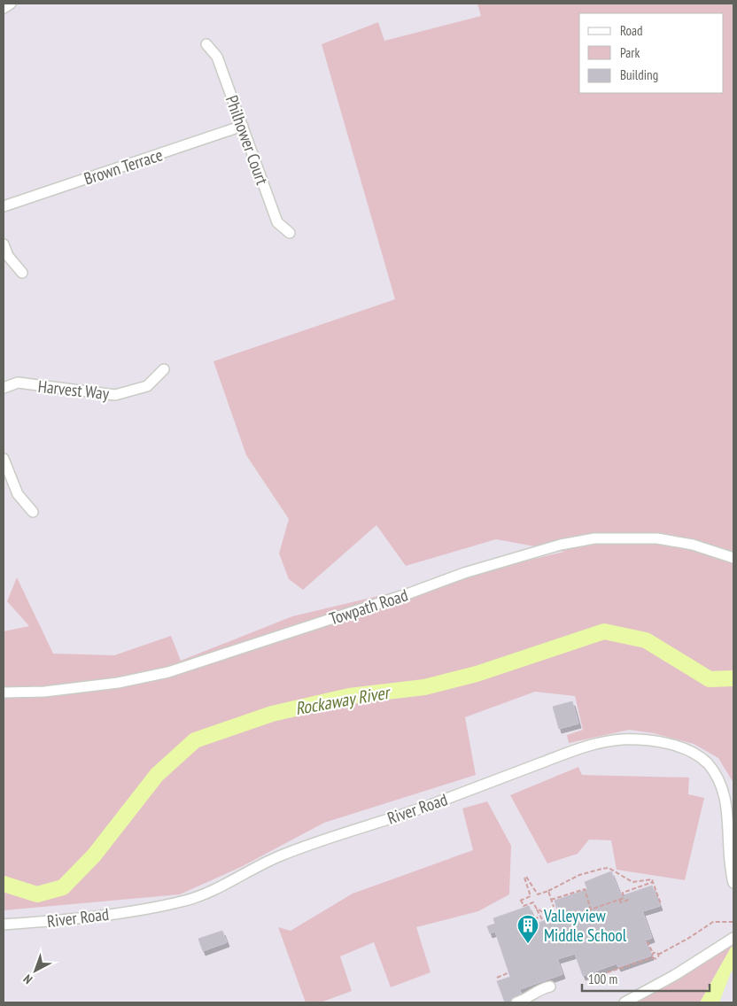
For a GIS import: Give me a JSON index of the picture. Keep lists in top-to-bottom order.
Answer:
{
  "streets": {
    "street": [
      "Philhower Court",
      "Brown Terrace",
      "Harvest Way",
      "Towpath Road",
      "River Road"
    ]
  },
  "crossings": [
    ["Philhower Court", "Brown Terrace"]
  ],
  "water": ["Rockaway River"],
  "places": {
    "building": ["Valleyview Middle School"]
  },
  "legend": ["Road", "Park", "Building"],
  "scale_bar": "100 m",
  "north": "bottom left"
}
